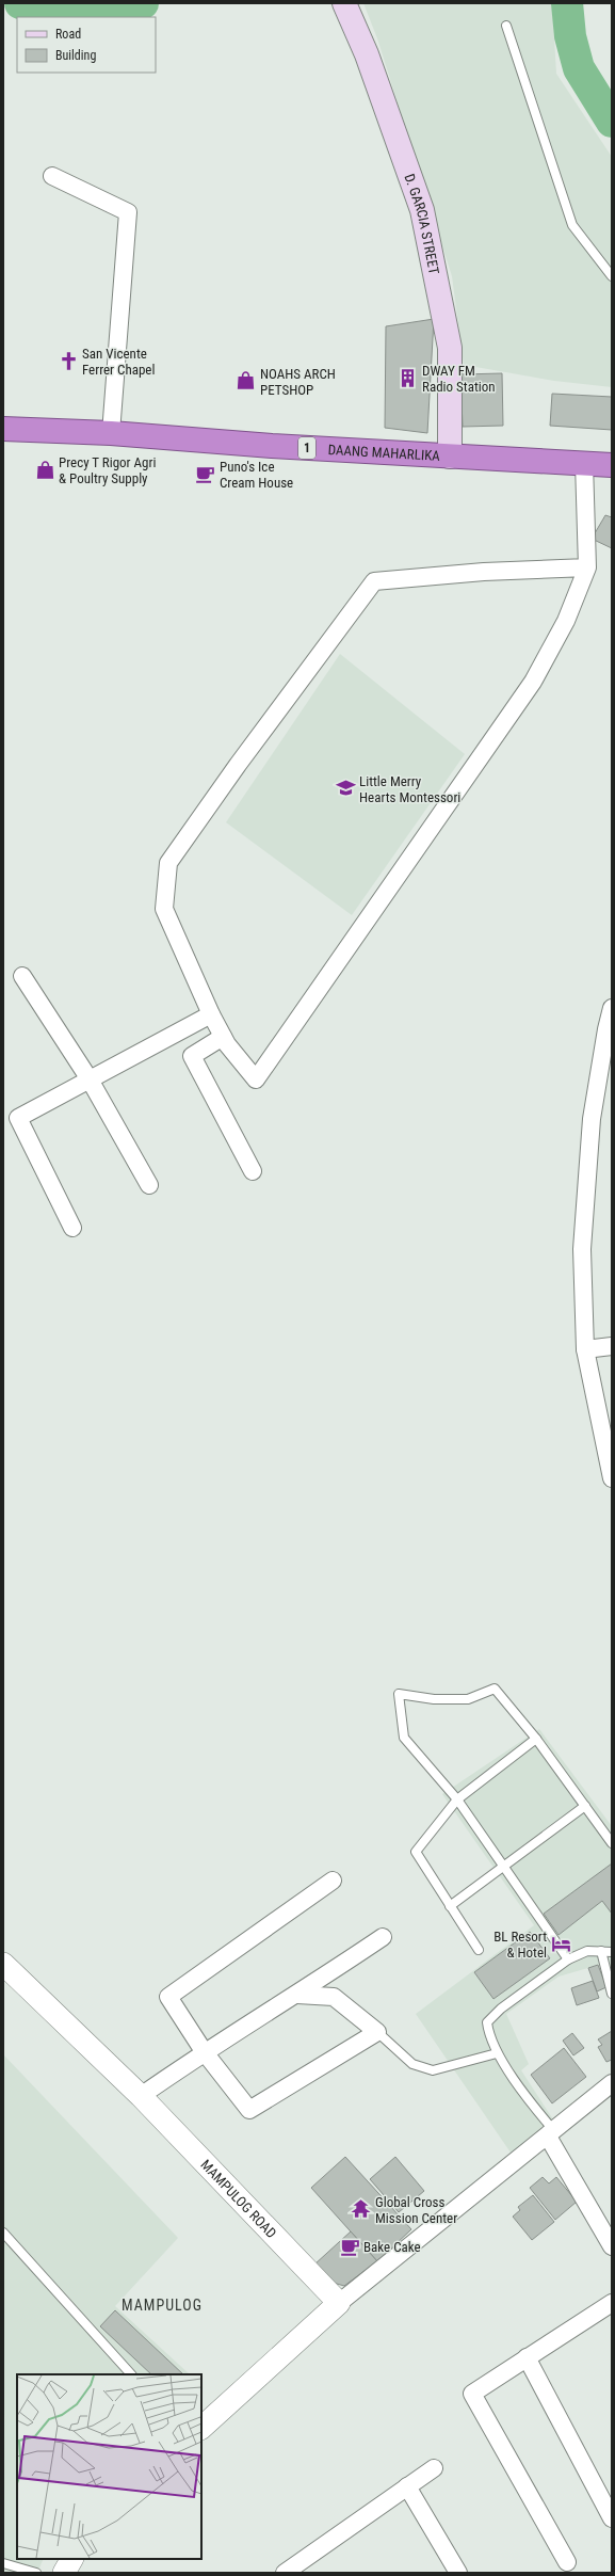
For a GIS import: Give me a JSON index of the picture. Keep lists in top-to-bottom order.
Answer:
{
  "streets": {
    "highway": ["1", "DAANG MAHARLIKA"],
    "main road": ["D. GARCIA STREET"],
    "street": ["MAMPULOG ROAD"]
  },
  "crossings": [
    ["D. GARCIA STREET", "DAANG MAHARLIKA"]
  ],
  "districts": ["MAMPULOG"],
  "places": {
    "church": ["San Vicente Ferrer Chapel"],
    "building": ["DWAY FM Radio Station"],
    "shop": ["NOAHS ARCH PETSHOP", "Precy T Rigor Agri & Poultry Supply"],
    "cafe": ["Puno's Ice Cream House", "Bake Cake"],
    "school or university": ["Little Merry Hearts Montessori"],
    "hotel": ["BL Resort & Hotel"],
    "temple": ["Global Cross Mission Center"]
  },
  "legend": ["Road", "Building"]
}
